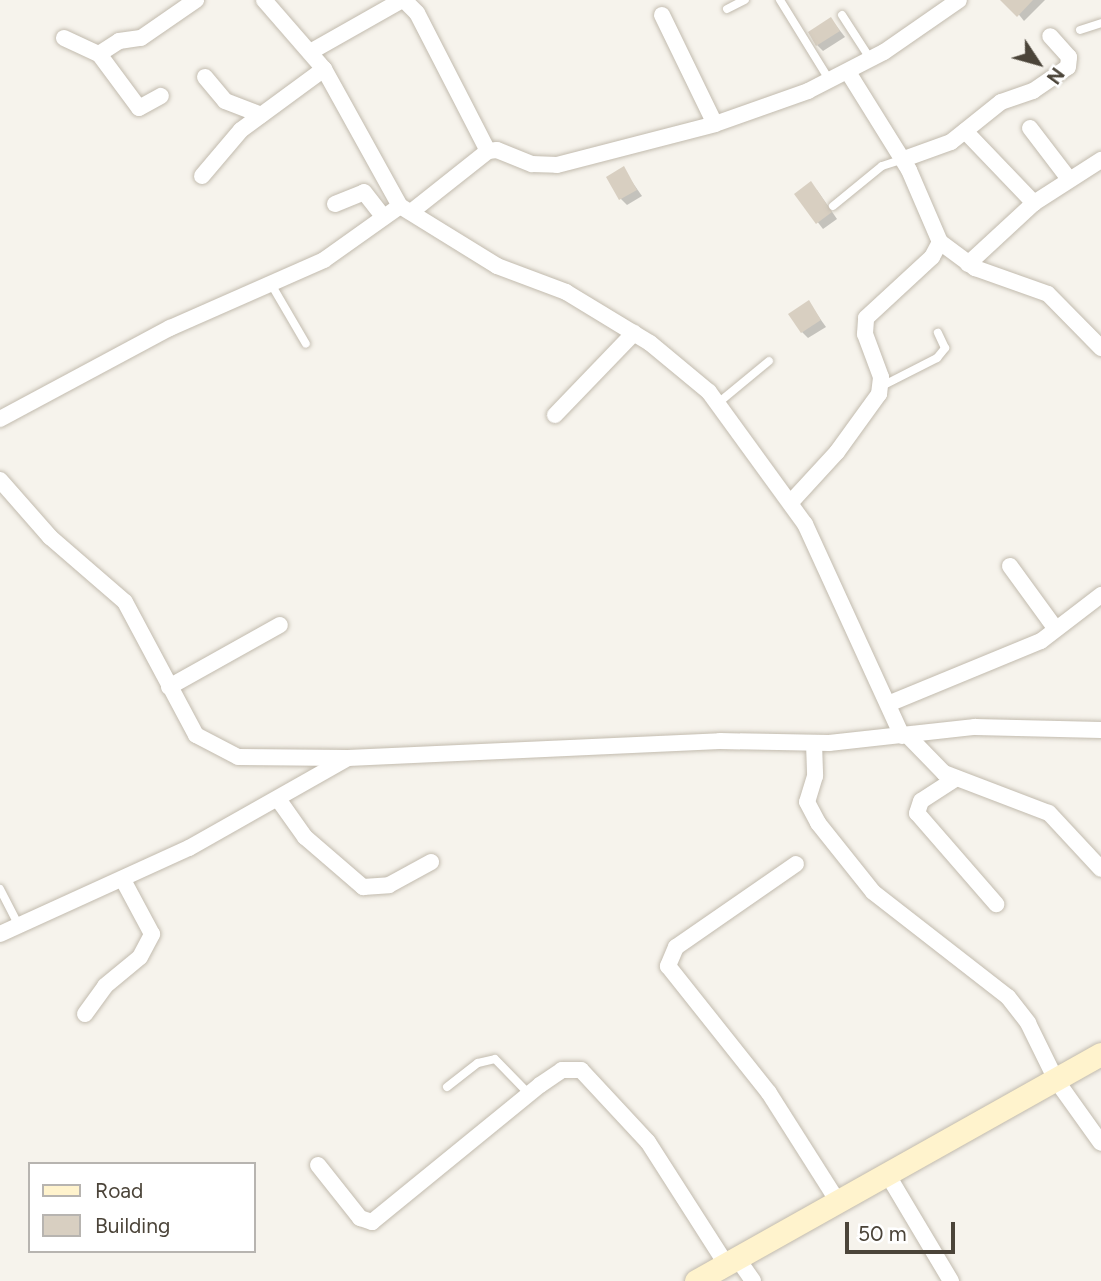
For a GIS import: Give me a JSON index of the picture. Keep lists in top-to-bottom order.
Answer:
{
  "legend": ["Road", "Building"],
  "scale_bar": "50 m",
  "north": "bottom right"
}
